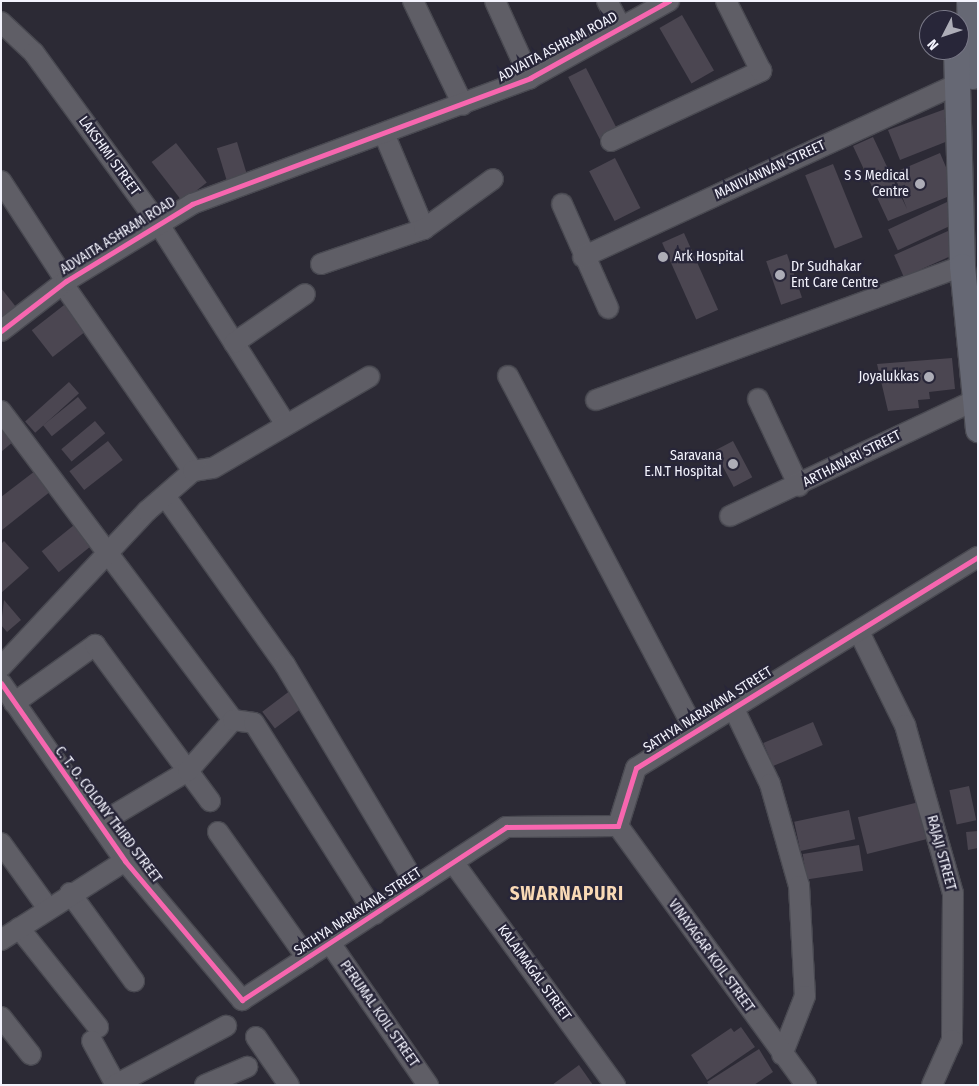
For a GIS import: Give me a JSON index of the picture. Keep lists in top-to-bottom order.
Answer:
{
  "streets": {
    "street": [
      "ADVAITA ASHRAM ROAD",
      "LAKSHMI STREET",
      "MANIVANNAN STREET",
      "ARTHANARI STREET",
      "SATHYA NARAYANA STREET",
      "C. T. O. COLONY THIRD STREET",
      "RAJAJI STREET",
      "VINAYAGAR KOIL STREET",
      "KALAIMAGAL STREET",
      "PERUMAL KOIL STREET"
    ]
  },
  "crossings": [
    ["ADVAITA ASHRAM ROAD", "LAKSHMI STREET"],
    ["SATHYA NARAYANA STREET", "C. T. O. COLONY THIRD STREET"],
    ["SATHYA NARAYANA STREET", "RAJAJI STREET"],
    ["SATHYA NARAYANA STREET", "VINAYAGAR KOIL STREET"],
    ["SATHYA NARAYANA STREET", "KALAIMAGAL STREET"],
    ["SATHYA NARAYANA STREET", "PERUMAL KOIL STREET"]
  ],
  "districts": ["SWARNAPURI"],
  "places": [
    "S S Medical Centre",
    "Ark Hospital",
    "Dr Sudhakar Ent Care Centre",
    "Joyalukkas",
    "Saravana E.N.T Hospital"
  ],
  "north": "bottom left"
}
